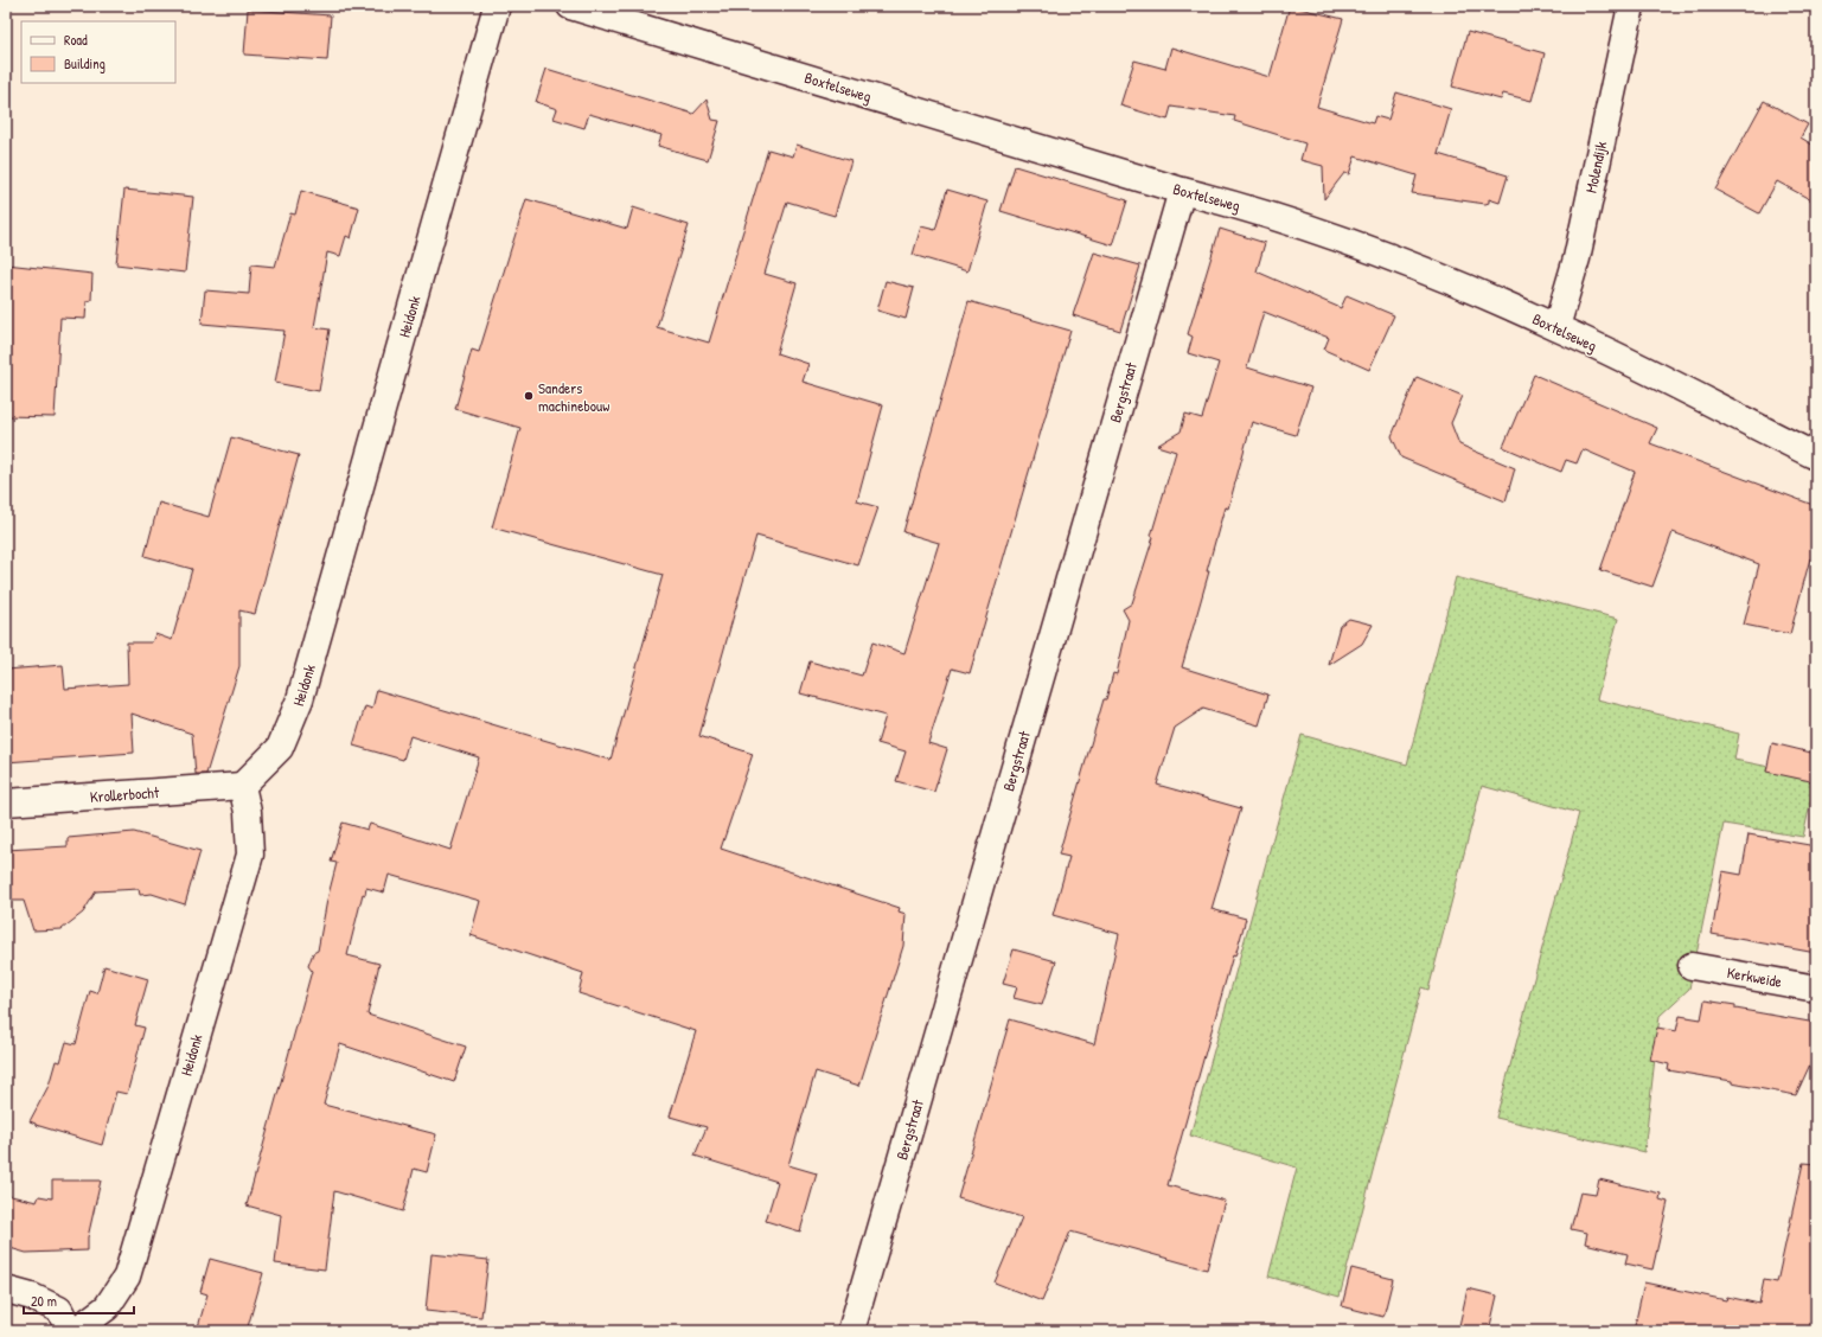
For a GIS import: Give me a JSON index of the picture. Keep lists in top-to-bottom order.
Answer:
{
  "streets": {
    "street": [
      "Boxtelseweg",
      "Molendijk",
      "Heidonk",
      "Bergstraat",
      "Krollerbocht",
      "Kerkweide"
    ]
  },
  "crossings": [
    ["Boxtelseweg", "Molendijk"],
    ["Boxtelseweg", "Bergstraat"],
    ["Heidonk", "Krollerbocht"]
  ],
  "places": ["Sanders machinebouw"],
  "legend": ["Road", "Building"],
  "scale_bar": "20 m"
}
